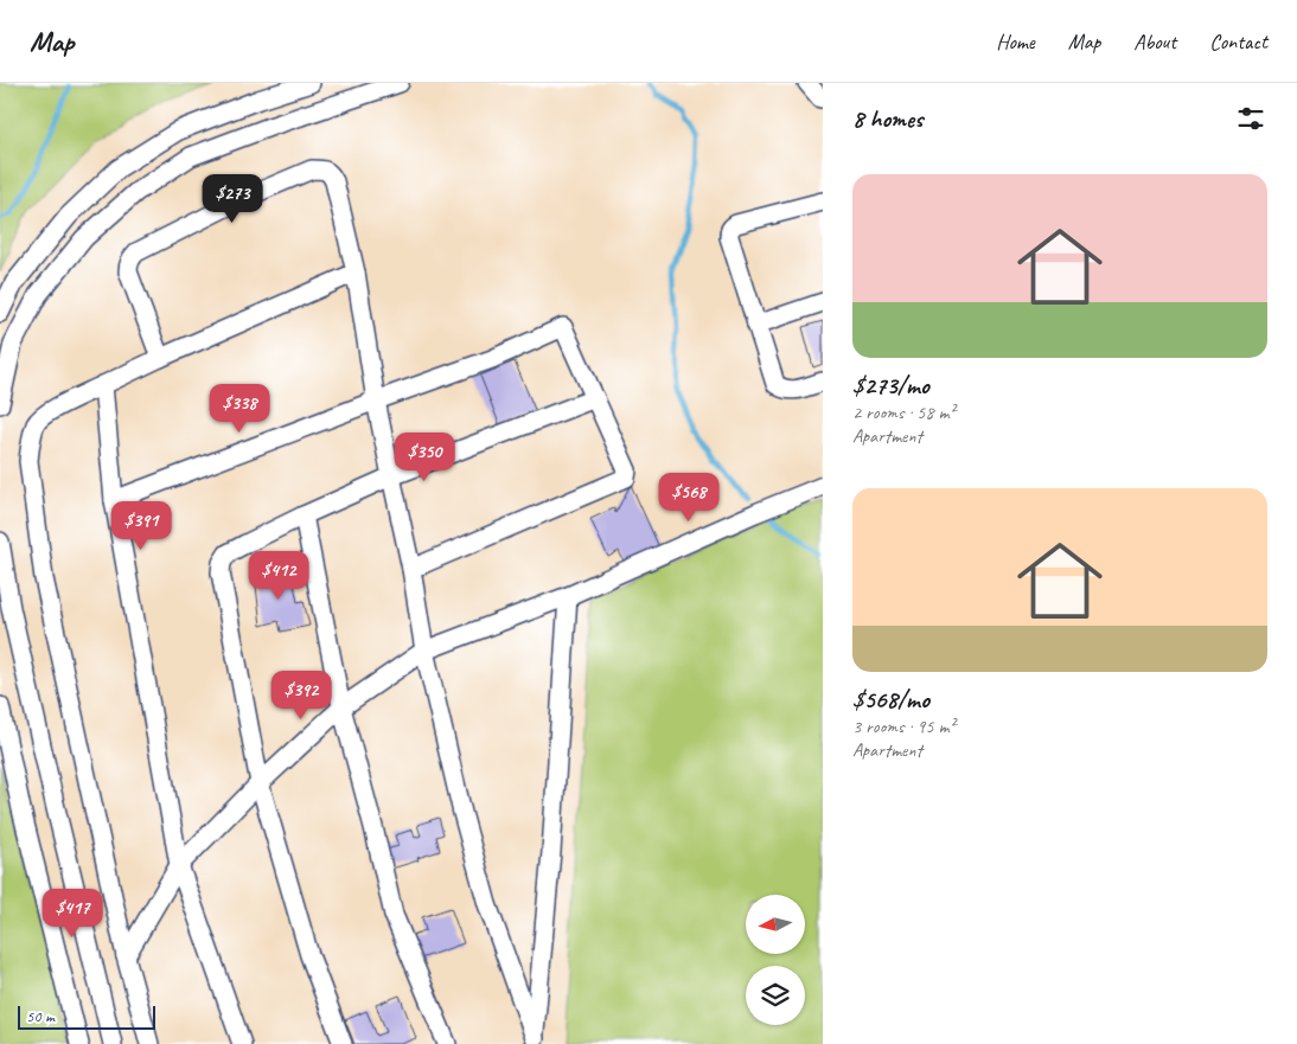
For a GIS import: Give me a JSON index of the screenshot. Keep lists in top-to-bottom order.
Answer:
{
  "scale_bar": "50 m",
  "north": "left",
  "page": {
    "header": "Map",
    "nav": [
      "Home",
      "Map",
      "About",
      "Contact"
    ],
    "heading": "8 homes",
    "list": [
      {
        "name": "$273/mo",
        "note": "2 rooms · 58 m² · Apartment"
      },
      {
        "name": "$568/mo",
        "note": "3 rooms · 95 m² · Apartment"
      }
    ],
    "price": [
      "$273",
      "$338",
      "$350",
      "$568",
      "$391",
      "$412",
      "$392",
      "$417"
    ],
    "scale": "50 m"
  }
}
